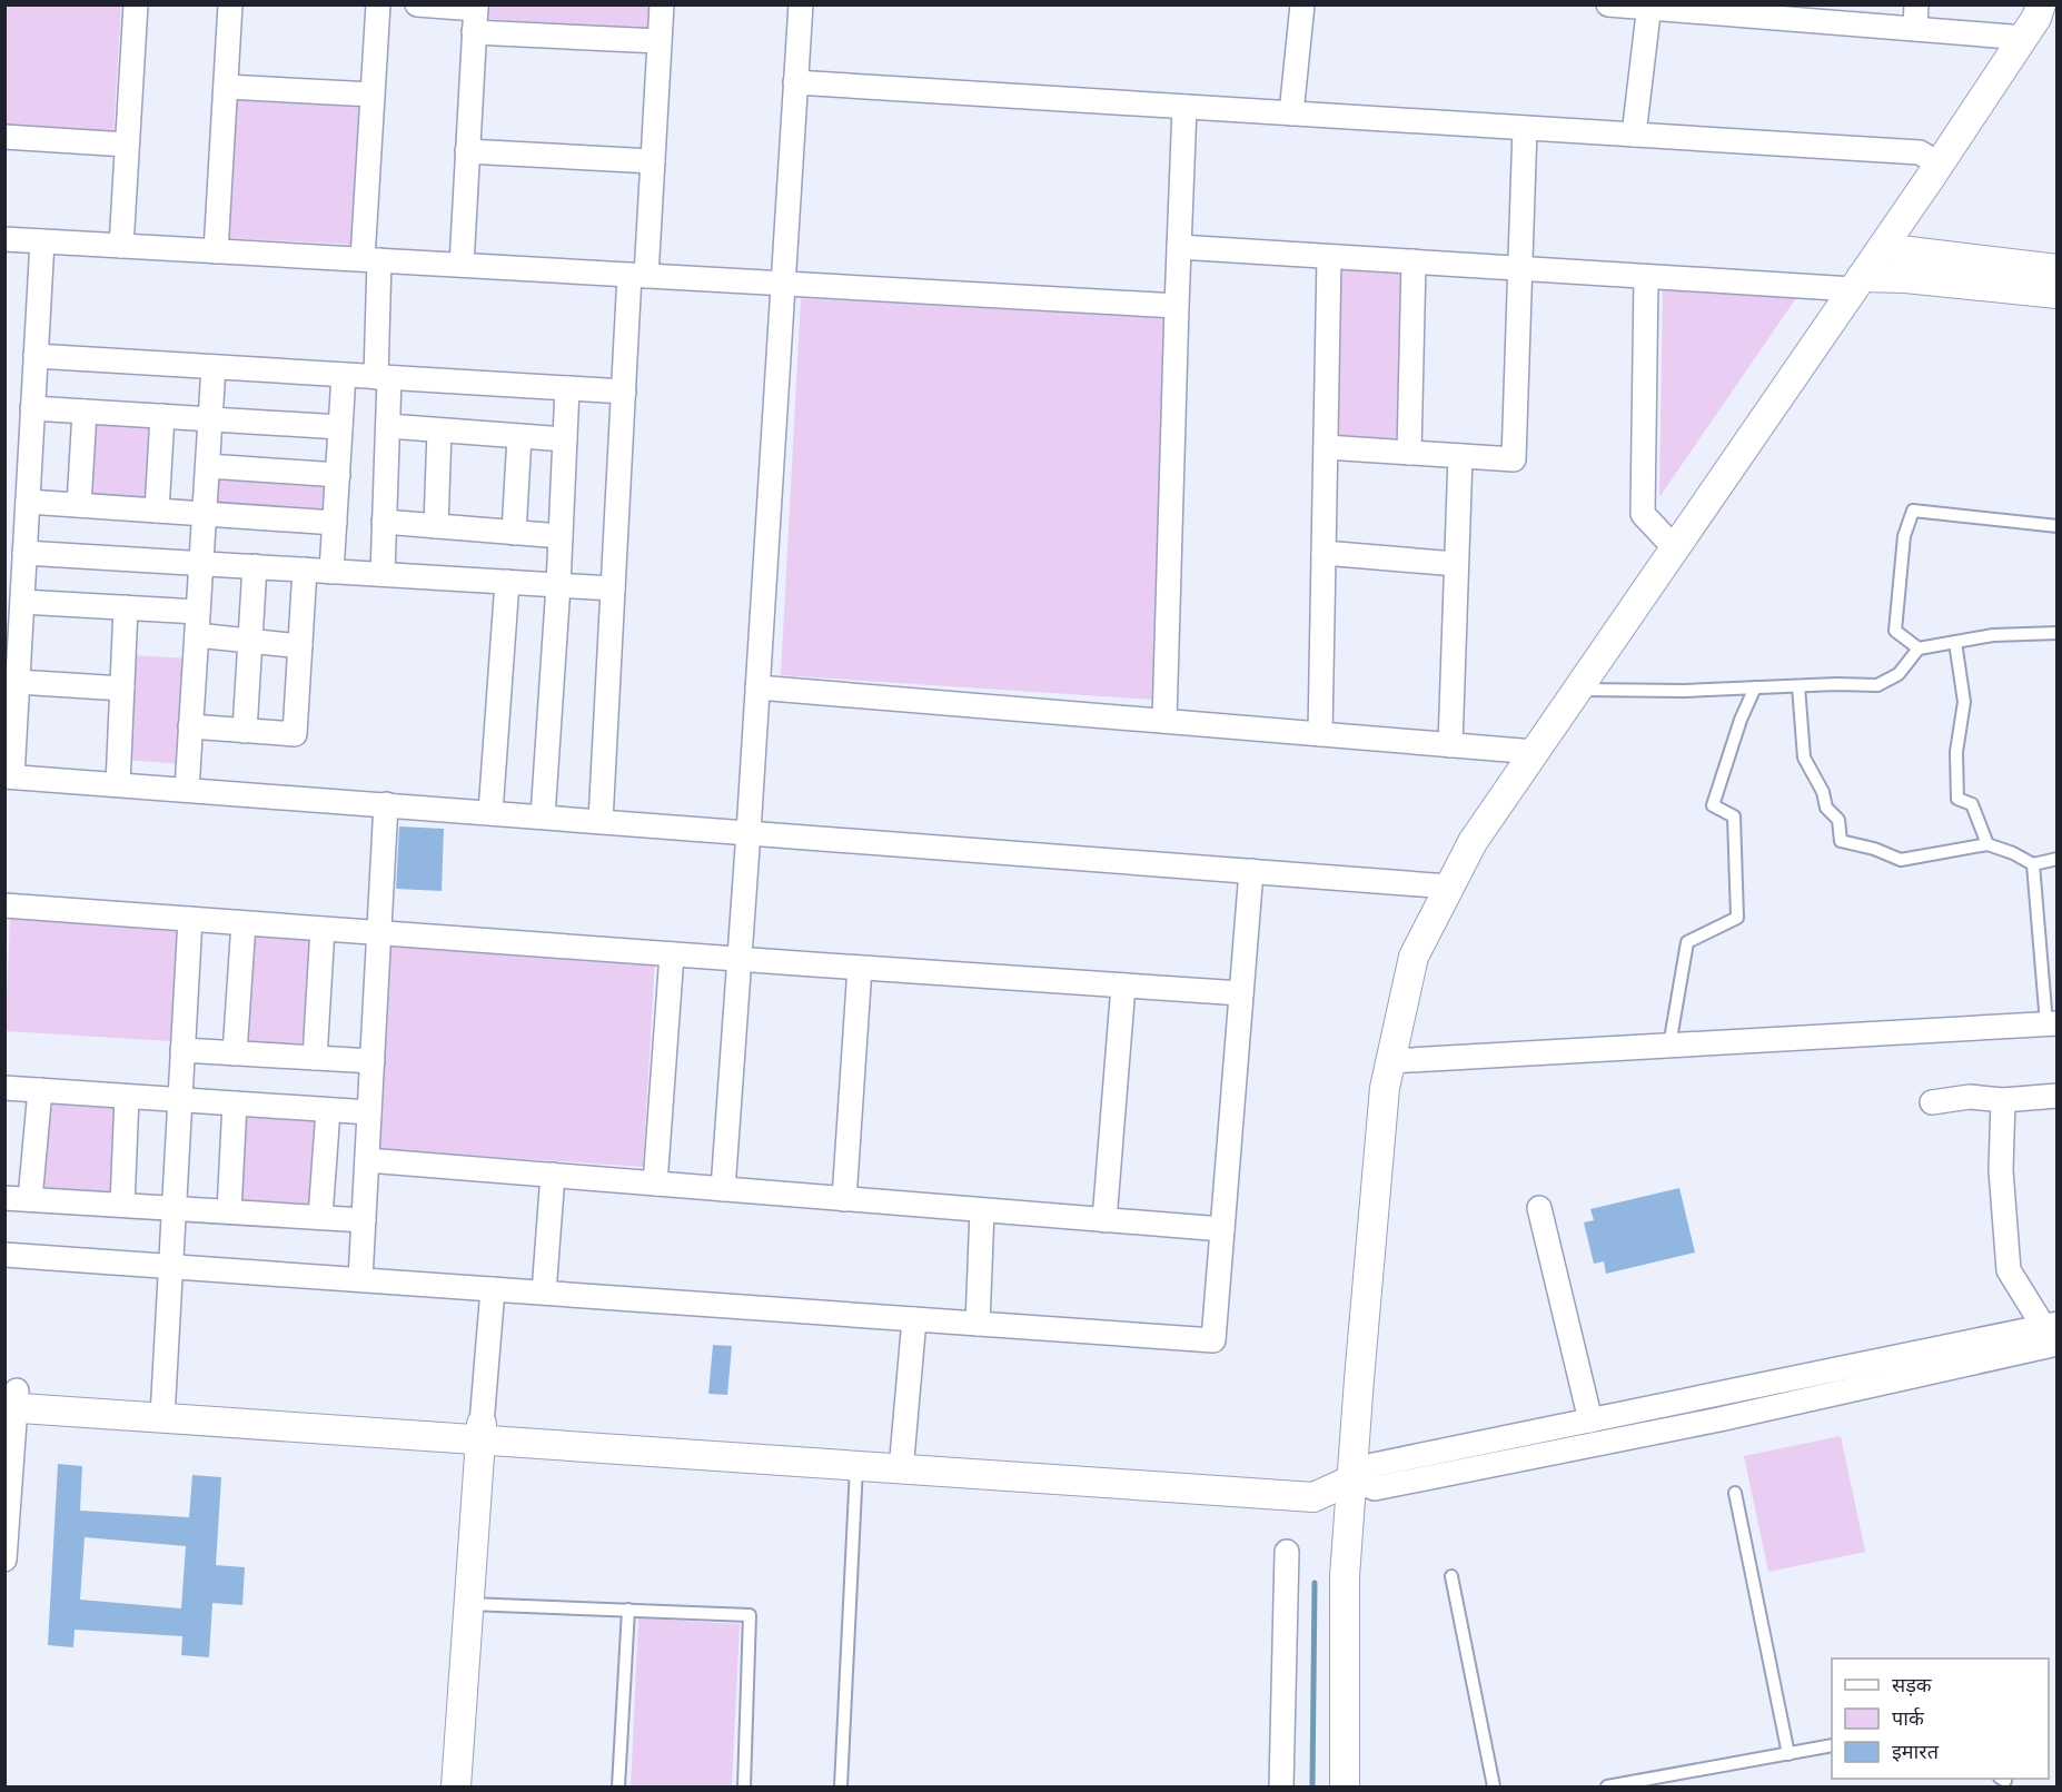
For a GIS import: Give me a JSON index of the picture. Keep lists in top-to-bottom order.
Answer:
{
  "legend": ["सड़क", "पार्क", "इमारत"]
}
